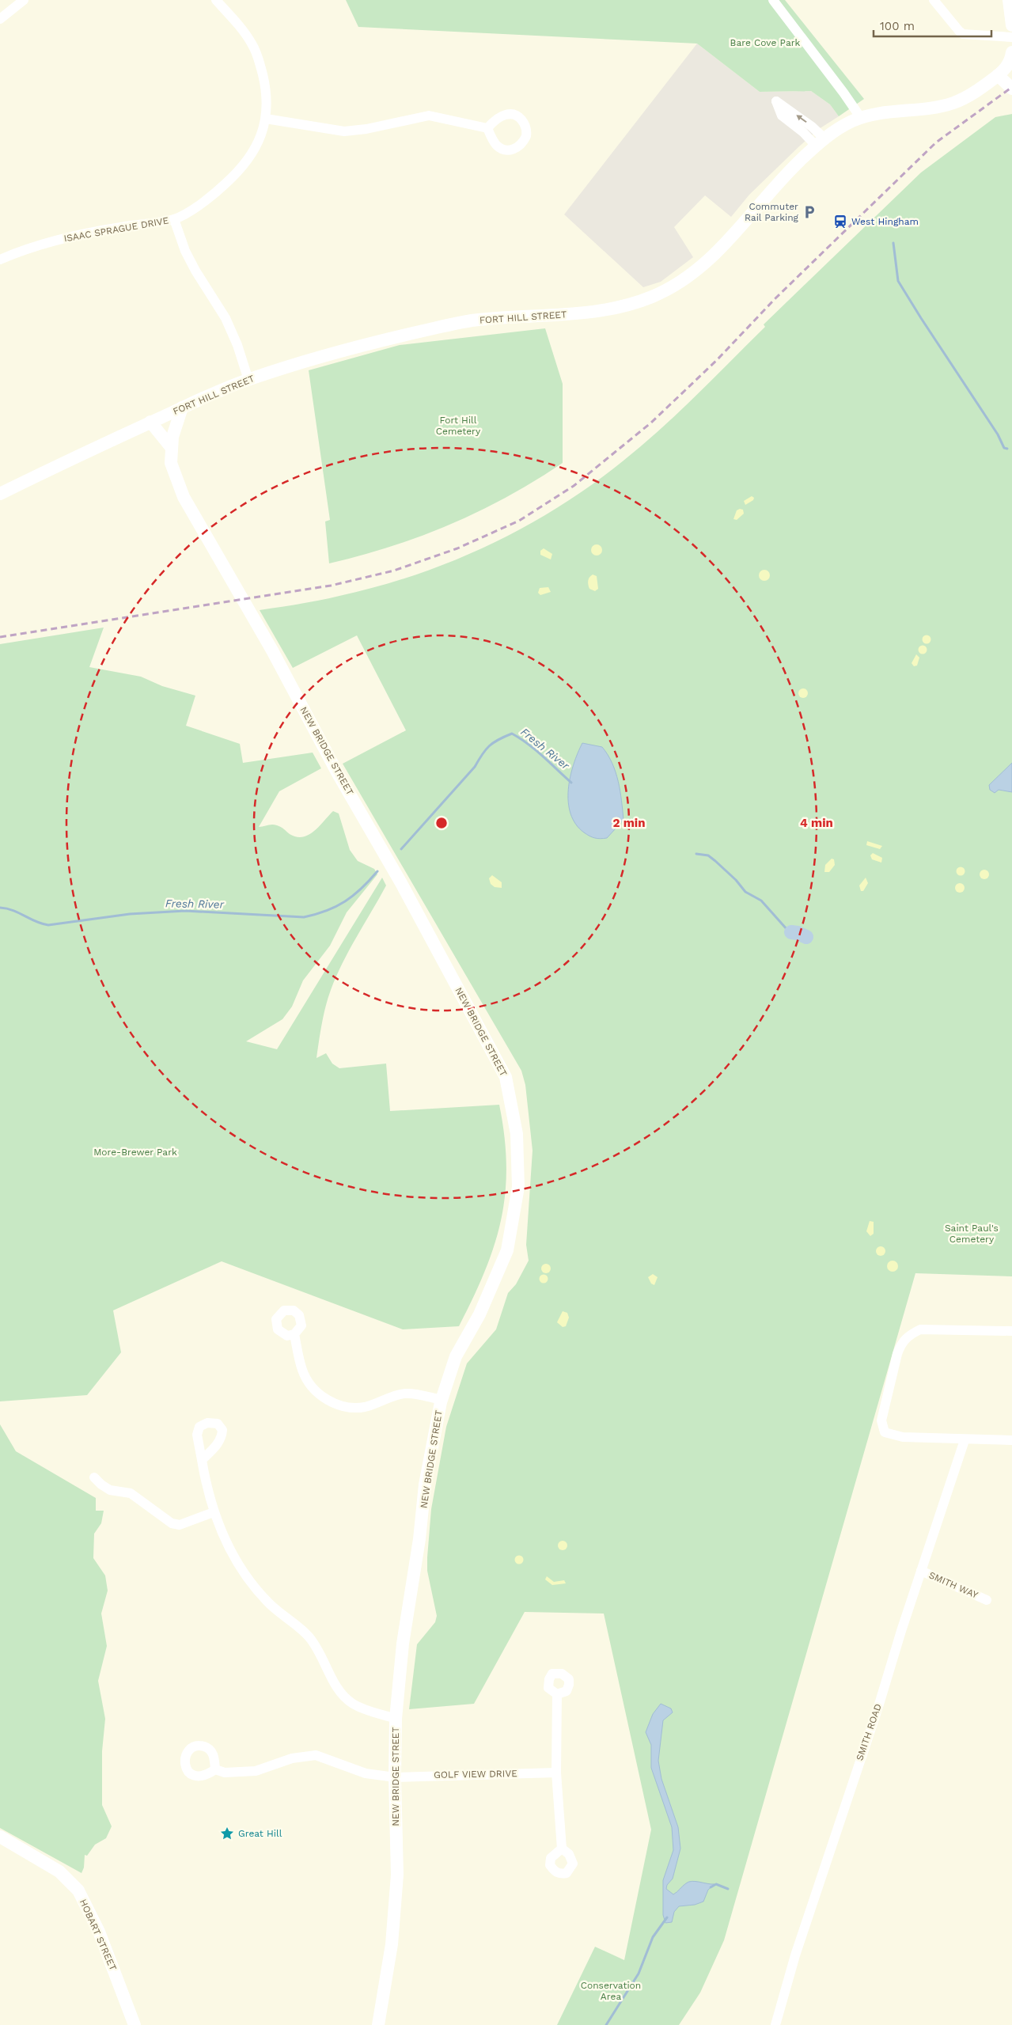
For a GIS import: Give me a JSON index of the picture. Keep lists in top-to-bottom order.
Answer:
{
  "streets": {
    "street": [
      "ISAAC SPRAGUE DRIVE",
      "FORT HILL STREET",
      "NEW BRIDGE STREET",
      "SMITH WAY",
      "SMITH ROAD",
      "GOLF VIEW DRIVE",
      "HOBART STREET"
    ]
  },
  "crossings": [
    ["FORT HILL STREET", "NEW BRIDGE STREET"],
    ["NEW BRIDGE STREET", "GOLF VIEW DRIVE"],
    ["SMITH WAY", "SMITH ROAD"]
  ],
  "water": ["Fresh River"],
  "parks": [
    "Bare Cove Park",
    "Fort Hill Cemetery",
    "More-Brewer Park",
    "Saint Paul's Cemetery",
    "Conservation Area"
  ],
  "places": {
    "parking": ["Commuter Rail Parking"],
    "station": ["West Hingham"],
    "place": ["Great Hill"]
  },
  "scale_bar": "100 m",
  "rings": ["2 min", "4 min"]
}
